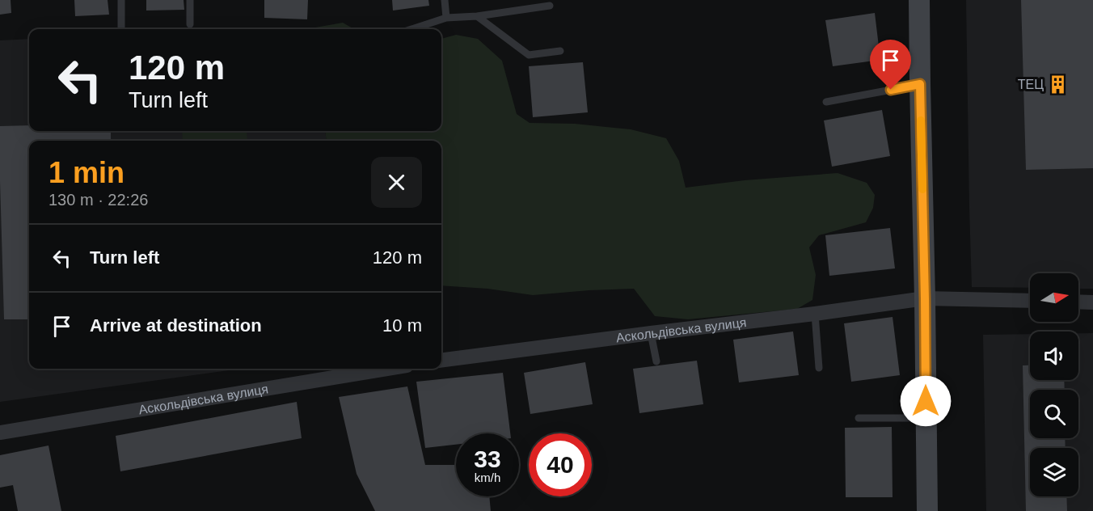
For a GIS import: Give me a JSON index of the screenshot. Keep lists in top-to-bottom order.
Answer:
{
  "streets": {
    "street": ["Аскольдівська вулиця"]
  },
  "places": {
    "building": ["ТЕЦ"]
  },
  "north": "right",
  "page": {
    "turn": ["120 m", "Turn left"],
    "heading": ["1 min", "130 m · 22:26"],
    "list": [
      {
        "name": "Turn left",
        "value": "120 m"
      },
      {
        "name": "Arrive at destination",
        "value": "10 m"
      }
    ],
    "speed": "33 km/h",
    "limit": "40"
  }
}
